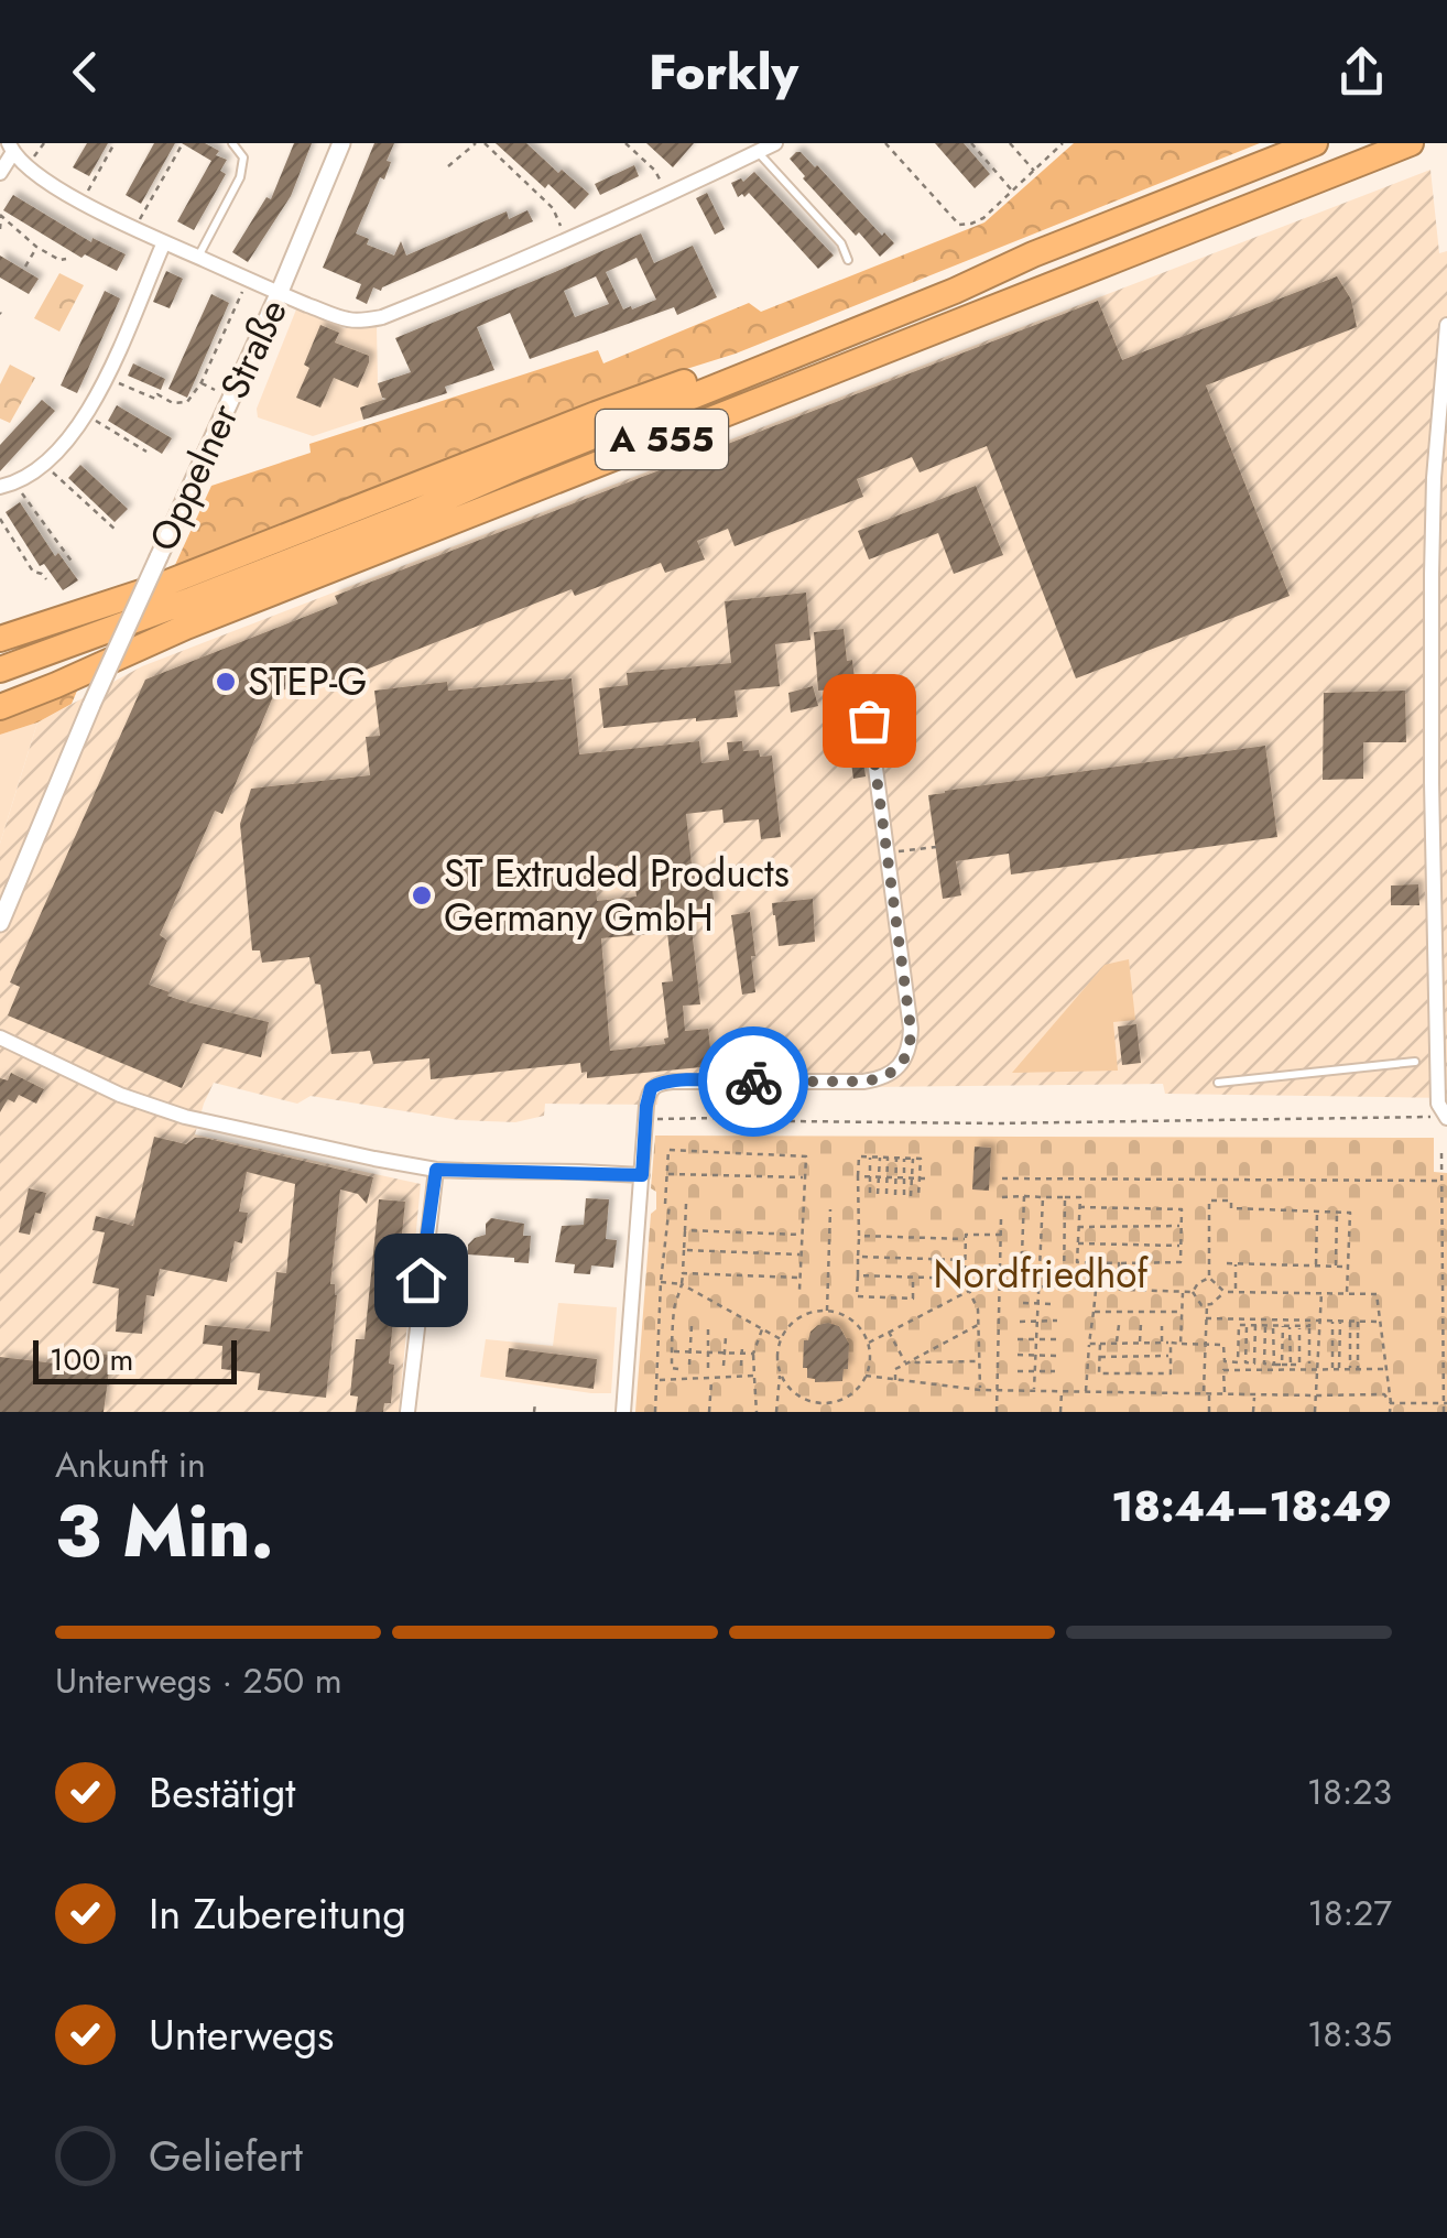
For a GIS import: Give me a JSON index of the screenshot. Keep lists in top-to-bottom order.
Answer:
{
  "streets": {
    "highway": ["A 555"],
    "street": ["Oppelner Straße"]
  },
  "parks": ["Nordfriedhof"],
  "places": ["STEP-G", "ST Extruded Products Germany GmbH"],
  "scale_bar": "100 m",
  "page": {
    "header": "Forkly",
    "scale": "100 m",
    "heading": ["3 Min.", "Ankunft in", "18:44–18:49"],
    "bar": "Unterwegs · 250 m",
    "list": [
      ["Bestätigt", "18:23"],
      ["In Zubereitung", "18:27"],
      ["Unterwegs", "18:35"],
      "Geliefert"
    ]
  }
}
